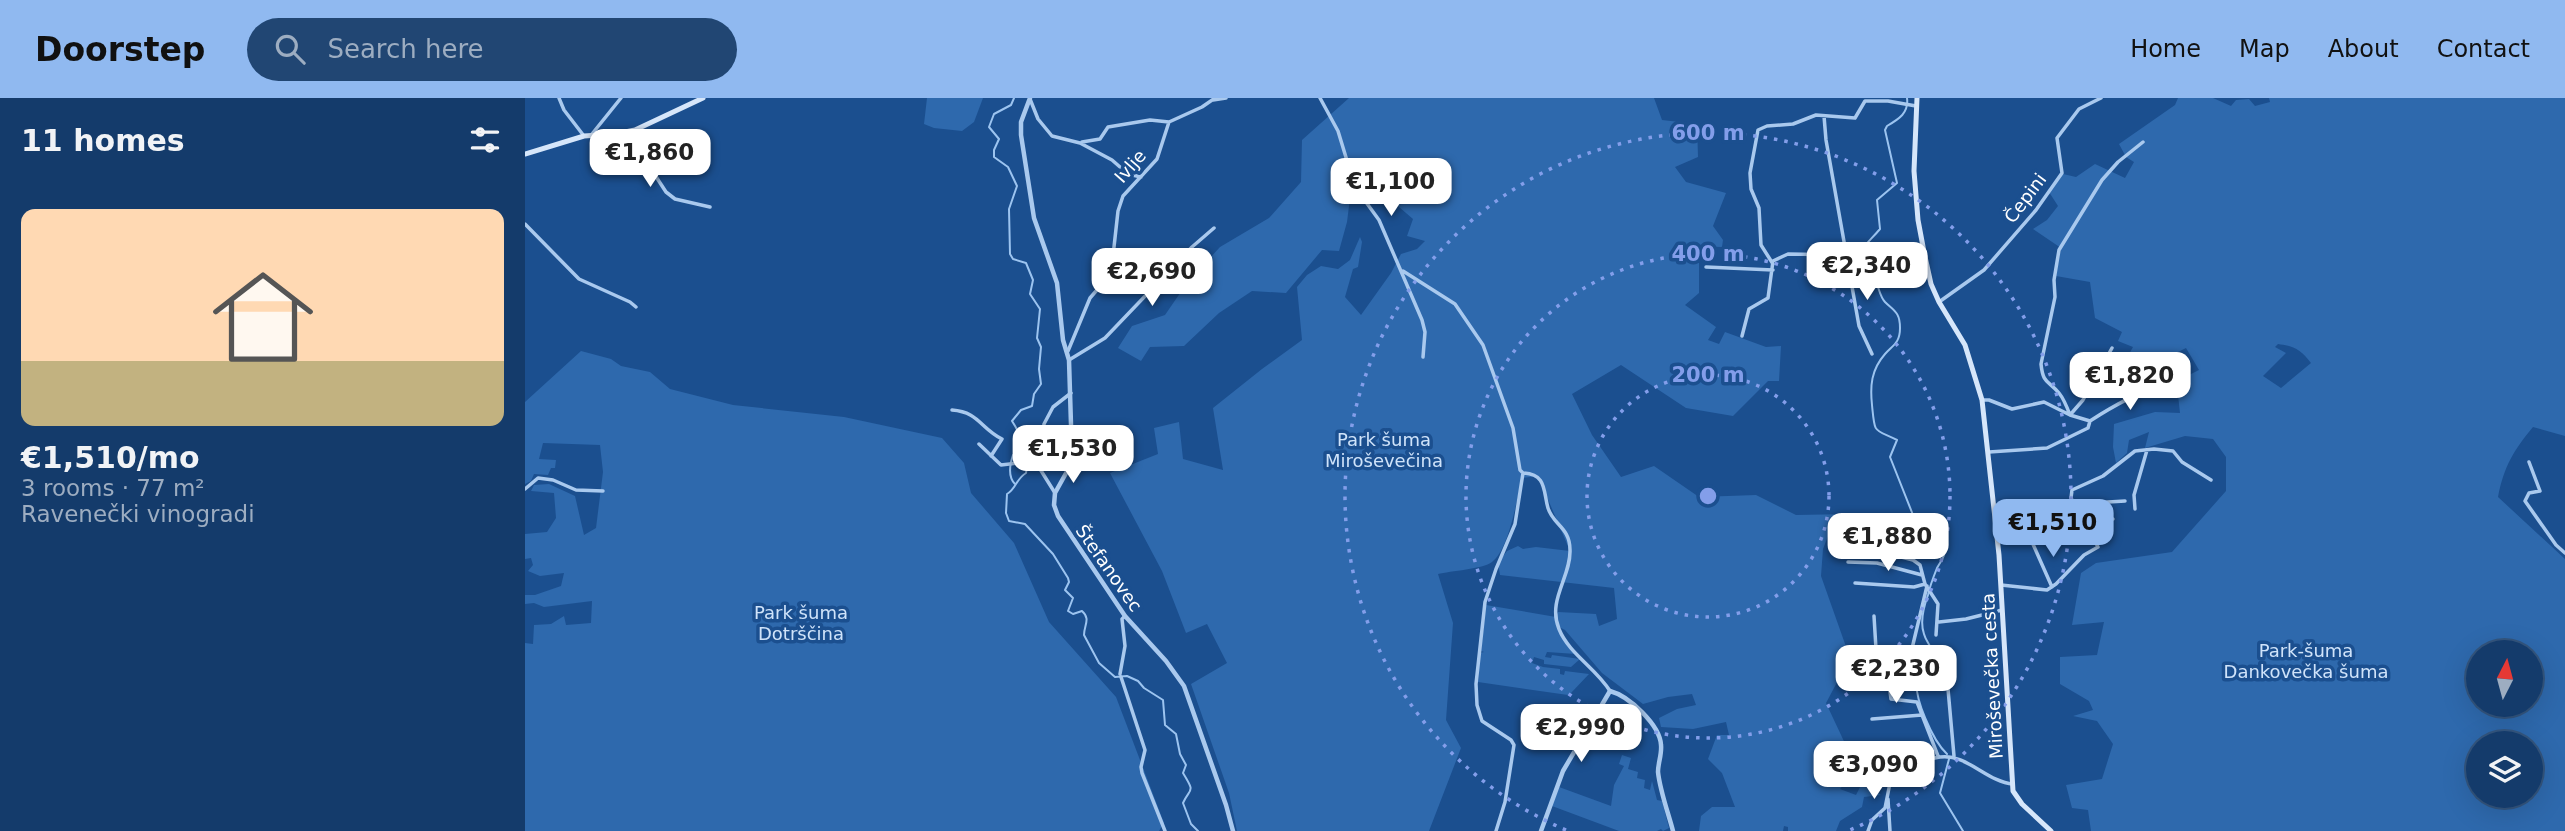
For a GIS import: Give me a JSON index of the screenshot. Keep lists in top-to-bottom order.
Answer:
{
  "streets": {
    "main road": ["Miroševečka cesta"],
    "street": ["Ivlje", "Čepini", "Štefanovec"]
  },
  "crossings": [
    ["Čepini", "Miroševečka cesta"]
  ],
  "parks": ["Park šuma Miroševečina", "Park šuma Dotrščina", "Park-šuma Dankovečka šuma"],
  "north": "top",
  "page": {
    "header": "Doorstep",
    "search": "Search here",
    "nav": [
      "Home",
      "Map",
      "About",
      "Contact"
    ],
    "heading": "11 homes",
    "price": [
      "€1,860",
      "€1,100",
      "€2,340",
      "€2,690",
      "€1,820",
      "€1,530",
      "€1,510",
      "€1,880",
      "€2,230",
      "€2,990",
      "€3,090"
    ],
    "list": [
      {
        "name": "€1,510/mo",
        "note": "3 rooms · 77 m² · Ravenečki vinogradi"
      }
    ]
  },
  "rings": ["600 m", "400 m", "200 m"]
}
